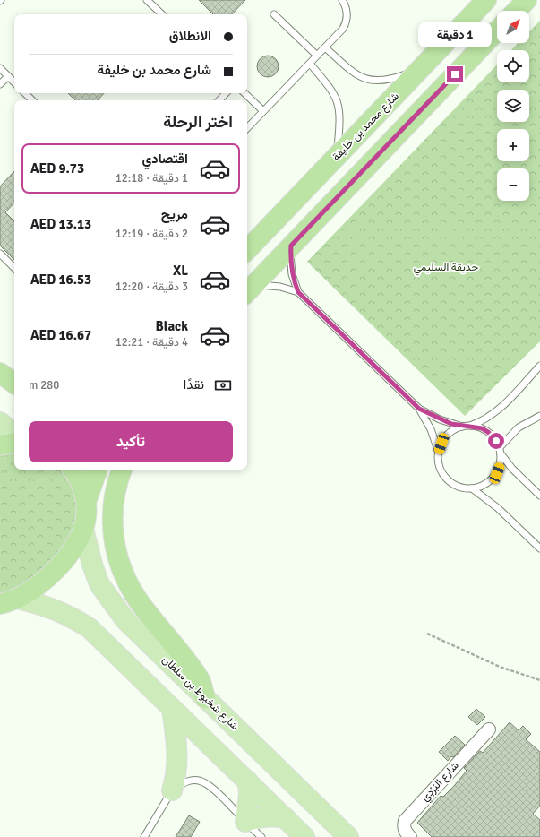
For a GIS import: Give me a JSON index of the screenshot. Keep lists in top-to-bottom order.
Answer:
{
  "streets": {
    "highway": ["شارع محمد بن خليفة"],
    "main road": ["شارع شخبوط بن سلطان"],
    "street": ["شارع البَرْدِي"]
  },
  "parks": ["حديقة السليمي"],
  "north": "top right",
  "page": {
    "map_buttons": ["+", "−"],
    "banner": ["الانطلاق", "شارع محمد بن خليفة"],
    "bubble": "1 دقيقة",
    "heading": "اختر الرحلة",
    "list": [
      {
        "name": "اقتصادي",
        "note": "1 دقيقة · 12:18",
        "value": "AED 9.73"
      },
      {
        "name": "مريح",
        "note": "2 دقيقة · 12:19",
        "value": "AED 13.13"
      },
      {
        "name": "XL",
        "note": "3 دقيقة · 12:20",
        "value": "AED 16.53"
      },
      {
        "name": "Black",
        "note": "4 دقيقة · 12:21",
        "value": "AED 16.67"
      }
    ],
    "pay": ["نقدًا", "280 m"],
    "buttons": "تأكيد"
  }
}
